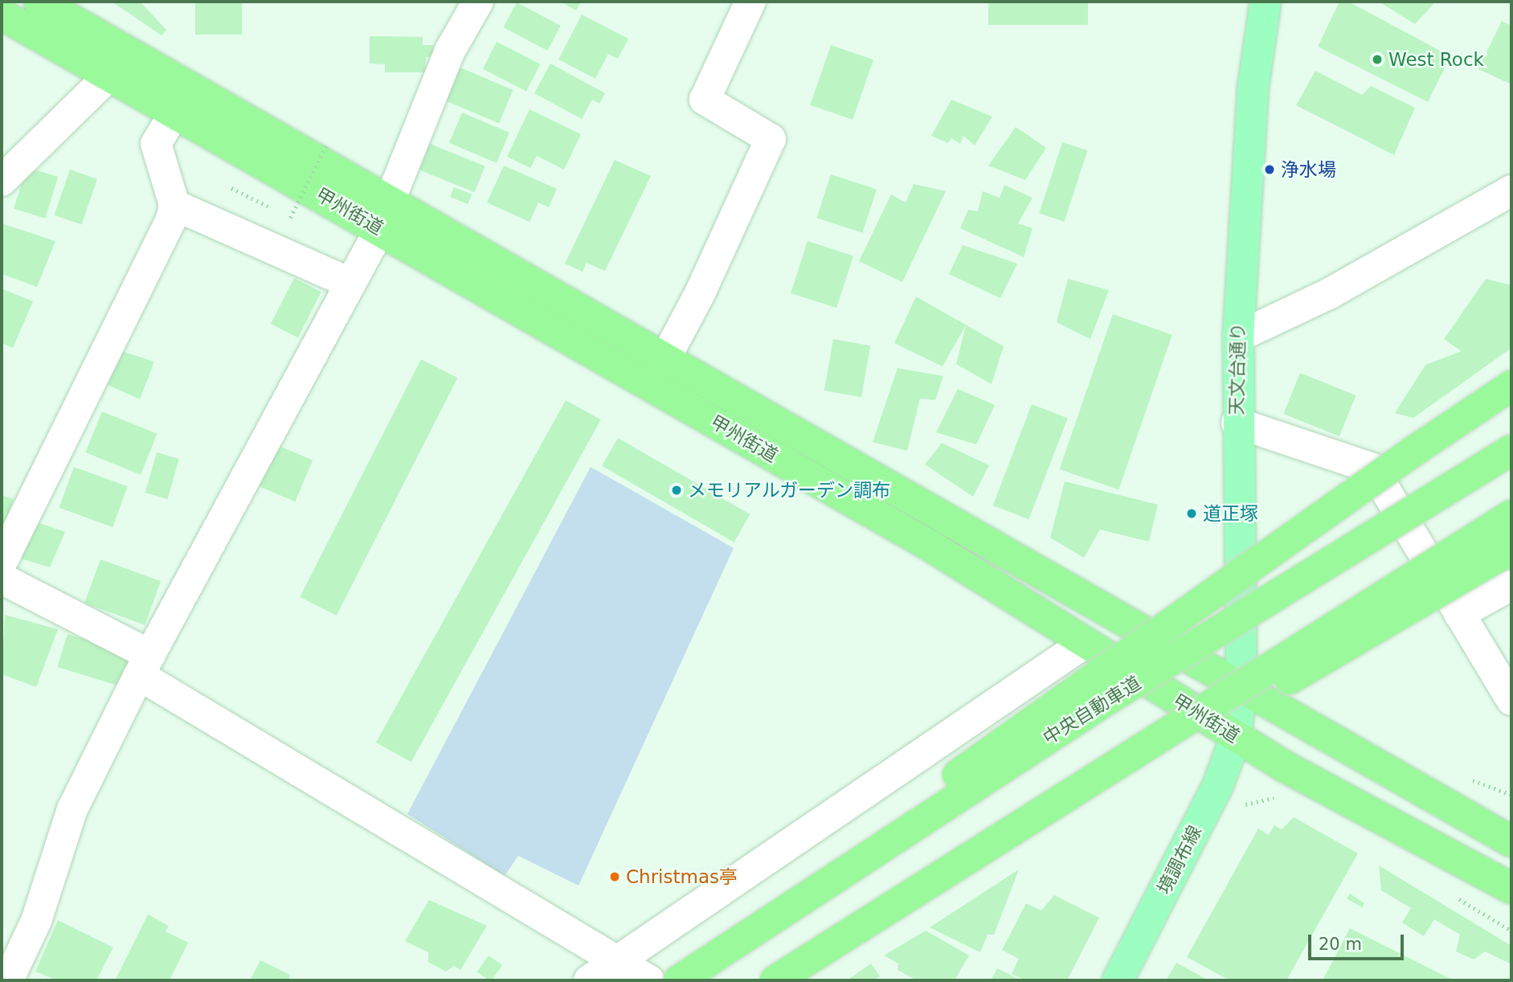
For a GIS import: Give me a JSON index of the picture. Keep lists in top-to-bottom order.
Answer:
{
  "streets": {
    "highway": ["甲州街道", "中央自動車道"],
    "main road": ["天文台通り", "境調布線"]
  },
  "crossings": [
    ["甲州街道", "天文台通り"],
    ["甲州街道", "境調布線"],
    ["天文台通り", "境調布線"]
  ],
  "places": [
    "West Rock",
    "浄水場",
    "メモリアルガーデン調布",
    "道正塚",
    "Christmas亭"
  ],
  "scale_bar": "20 m"
}
